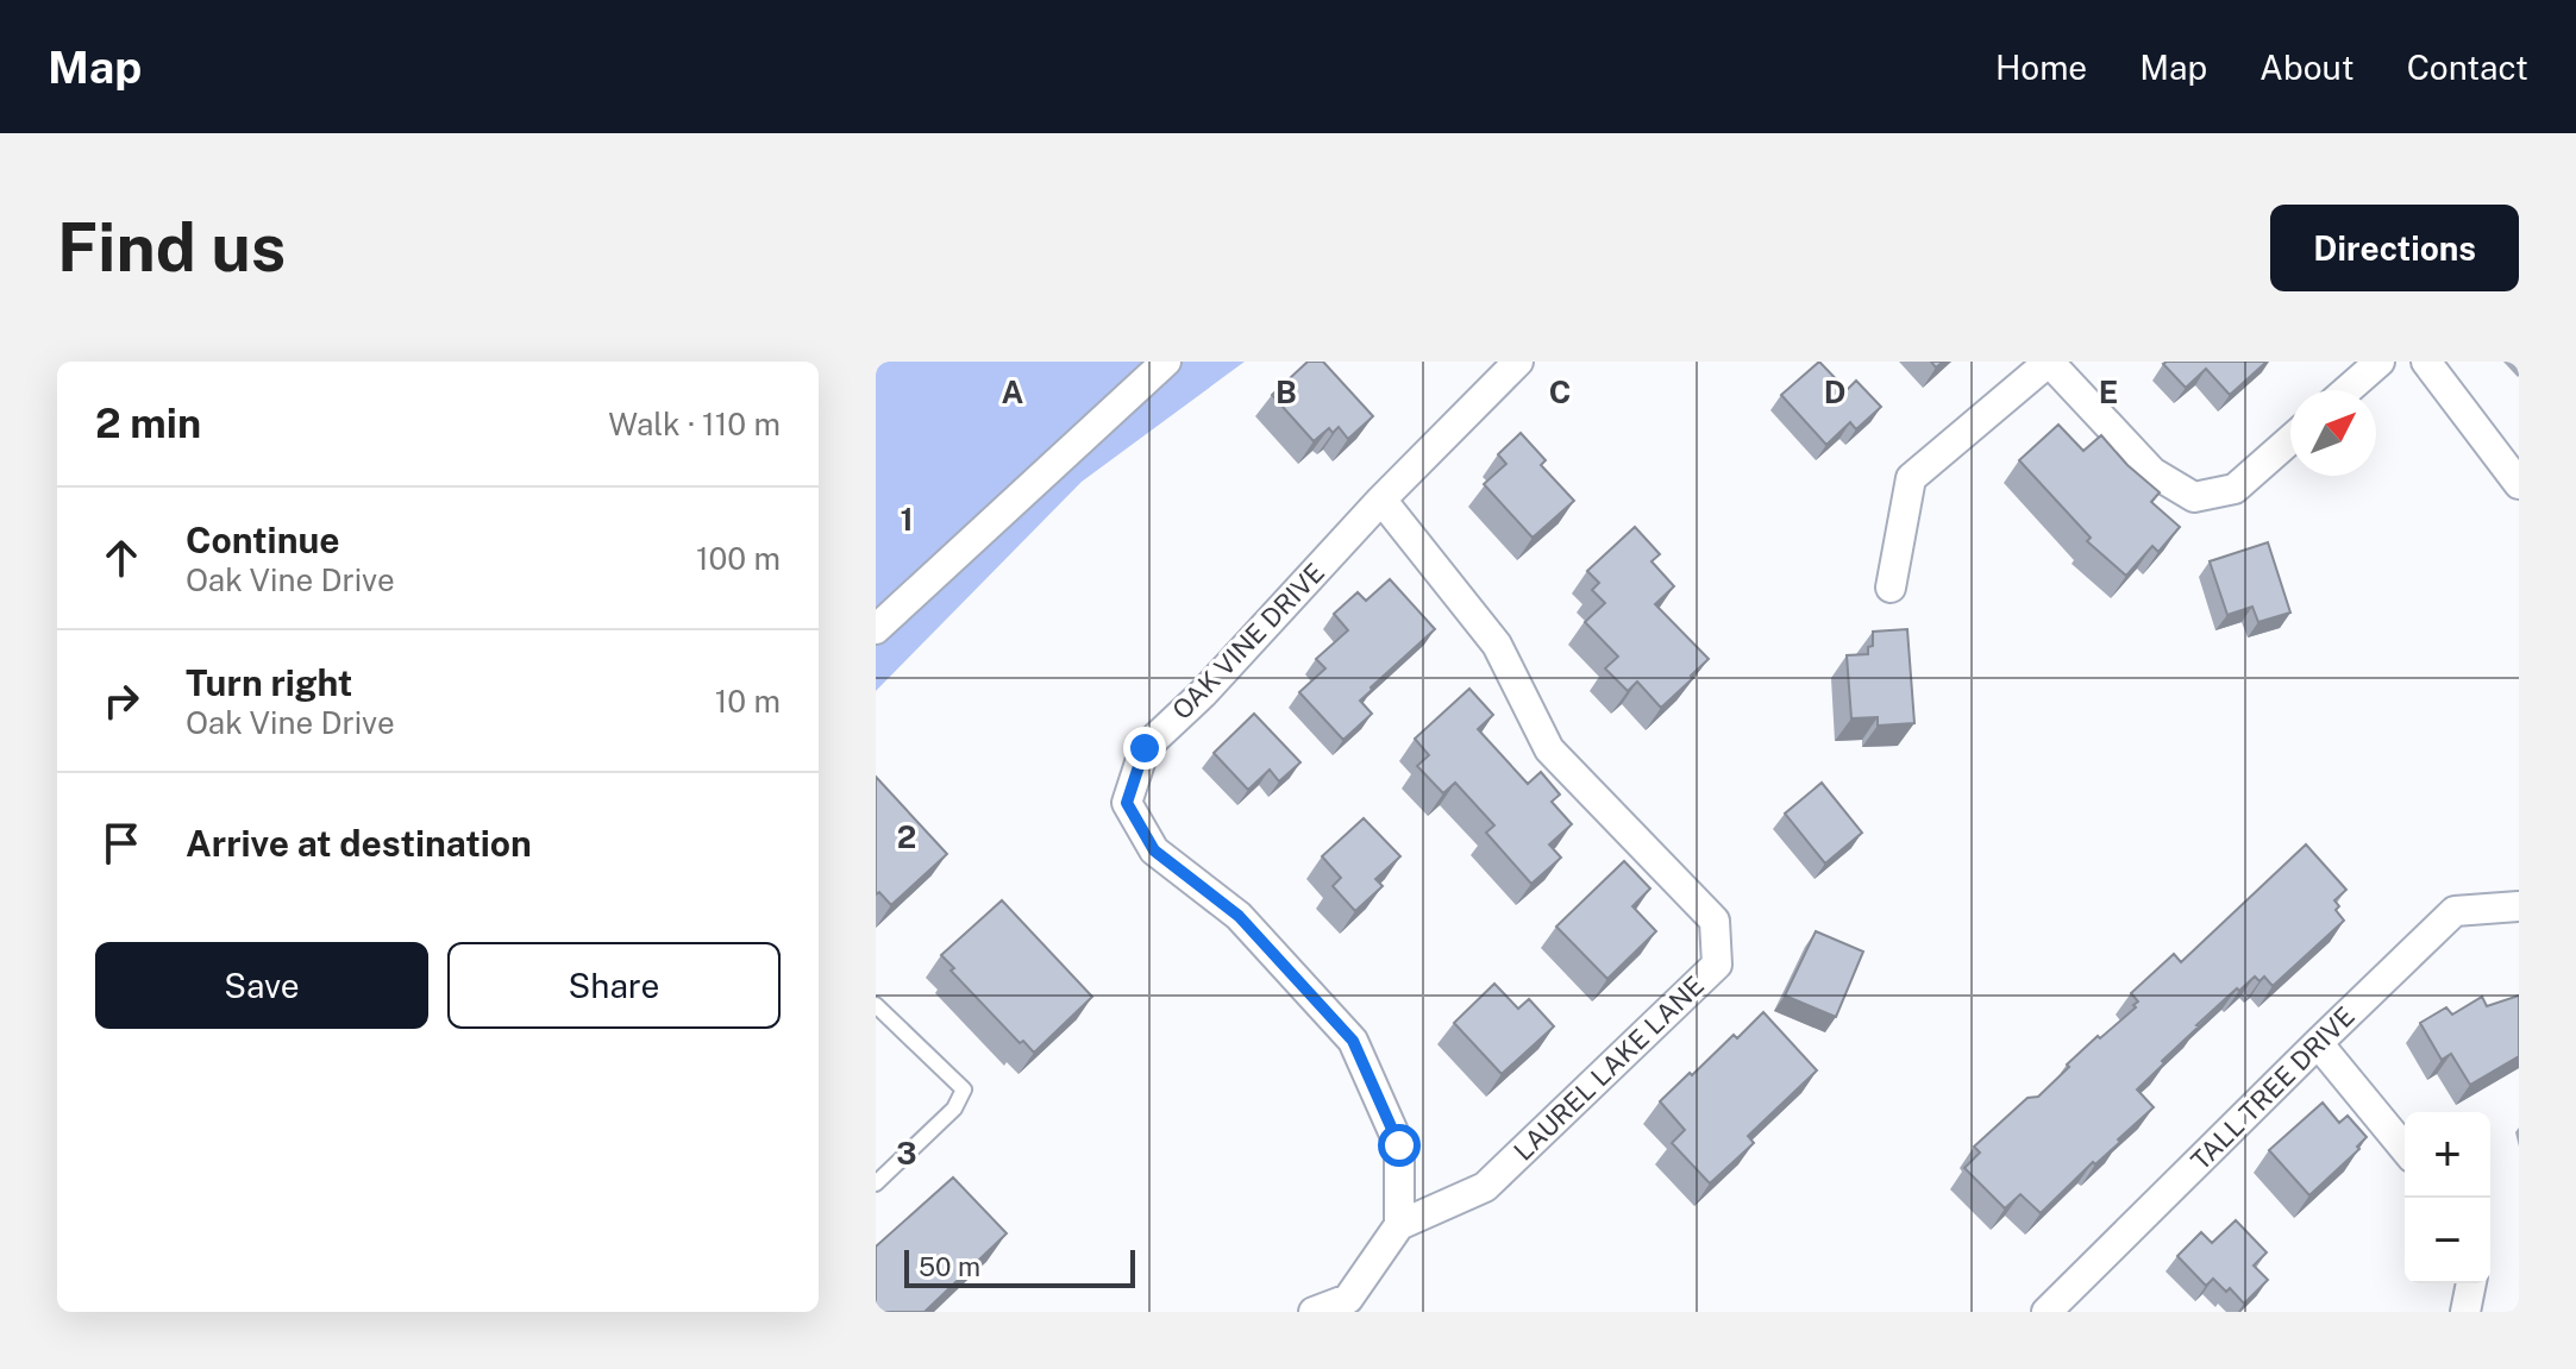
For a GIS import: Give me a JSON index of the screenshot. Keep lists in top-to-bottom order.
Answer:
{
  "streets": {
    "street": ["OAK VINE DRIVE", "LAUREL LAKE LANE", "TALL TREE DRIVE"]
  },
  "crossings": [
    ["OAK VINE DRIVE", "LAUREL LAKE LANE"]
  ],
  "scale_bar": "50 m",
  "north": "top right",
  "page": {
    "header": "Map",
    "nav": [
      "Home",
      "Map",
      "About",
      "Contact"
    ],
    "buttons": [
      "Directions",
      ["Save", "Share"]
    ],
    "title": "Find us",
    "heading": ["2 min", "Walk · 110 m"],
    "list": [
      ["Continue", "Oak Vine Drive", "100 m"],
      ["Turn right", "Oak Vine Drive", "10 m"],
      "Arrive at destination"
    ],
    "map_buttons": ["+", "−"],
    "scale": "50 m"
  },
  "grid": {
    "columns": [
      "A",
      "B",
      "C",
      "D",
      "E"
    ],
    "rows": ["1", "2", "3"]
  }
}
